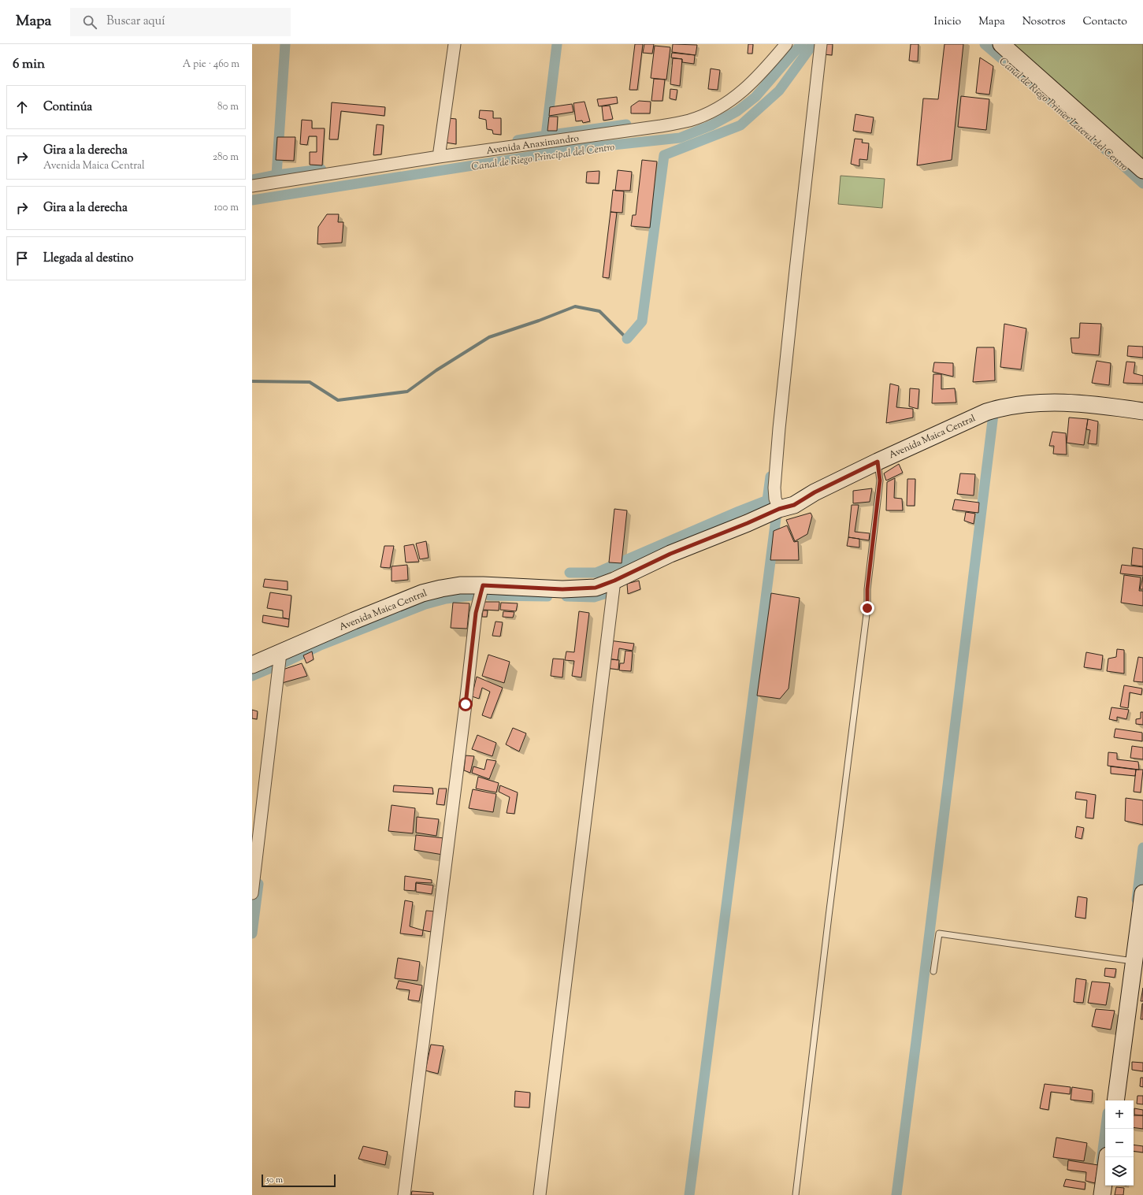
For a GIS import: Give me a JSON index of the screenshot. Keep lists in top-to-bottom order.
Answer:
{
  "streets": {
    "street": ["Avenida Anaximandro", "Avenida Maica Central"]
  },
  "water": ["Canal de Riego Primer Lateral del Centro", "Canal de Riego Principal del Centro"],
  "scale_bar": "50 m",
  "page": {
    "header": "Mapa",
    "search": "Buscar aquí",
    "nav": [
      "Inicio",
      "Mapa",
      "Nosotros",
      "Contacto"
    ],
    "heading": ["6 min", "A pie · 460 m"],
    "list": [
      ["Continúa", "80 m"],
      ["Gira a la derecha", "Avenida Maica Central", "280 m"],
      ["Gira a la derecha", "100 m"],
      "Llegada al destino"
    ],
    "map_buttons": ["+", "−"],
    "scale": "50 m"
  }
}
